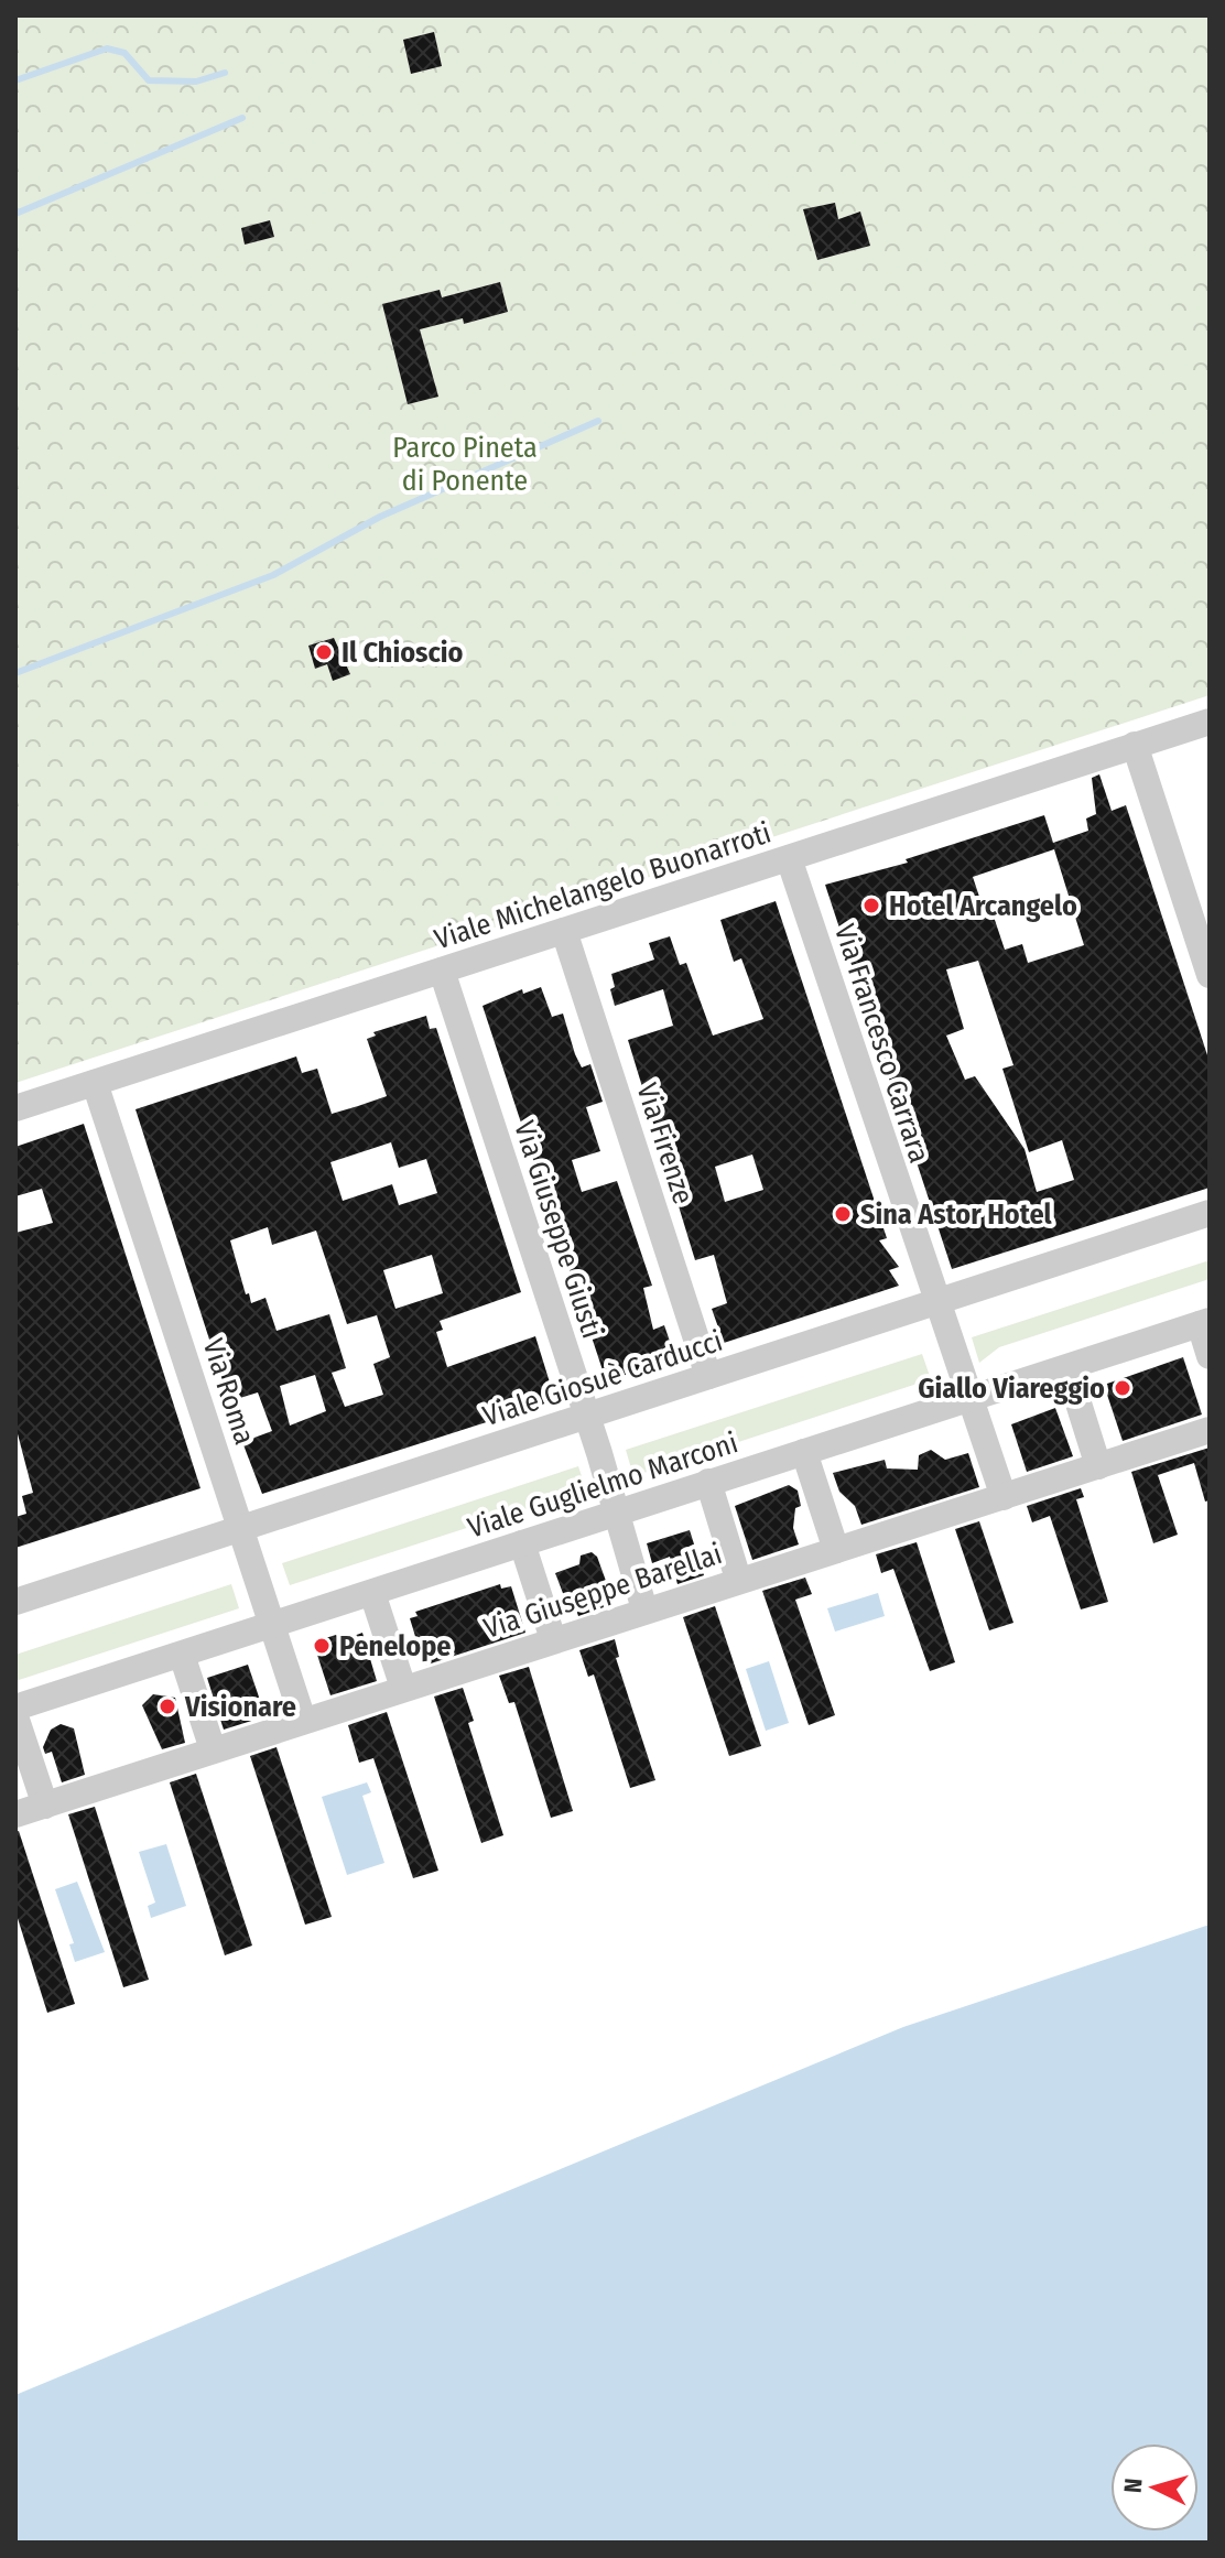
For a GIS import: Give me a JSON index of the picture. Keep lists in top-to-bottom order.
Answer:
{
  "streets": {
    "street": [
      "Viale Michelangelo Buonarroti",
      "Via Francesco Carrara",
      "Via Firenze",
      "Via Giuseppe Giusti",
      "Viale Giosuè Carducci",
      "Via Roma",
      "Viale Guglielmo Marconi",
      "Via Giuseppe Barellai"
    ]
  },
  "crossings": [
    ["Viale Michelangelo Buonarroti", "Via Francesco Carrara"],
    ["Viale Michelangelo Buonarroti", "Via Firenze"],
    ["Viale Michelangelo Buonarroti", "Via Giuseppe Giusti"],
    ["Viale Michelangelo Buonarroti", "Via Roma"],
    ["Via Francesco Carrara", "Viale Giosuè Carducci"],
    ["Via Francesco Carrara", "Viale Guglielmo Marconi"],
    ["Via Francesco Carrara", "Via Giuseppe Barellai"],
    ["Via Firenze", "Viale Giosuè Carducci"],
    ["Via Giuseppe Giusti", "Viale Giosuè Carducci"],
    ["Via Giuseppe Giusti", "Viale Guglielmo Marconi"],
    ["Via Giuseppe Giusti", "Via Giuseppe Barellai"],
    ["Viale Giosuè Carducci", "Via Roma"],
    ["Via Roma", "Viale Guglielmo Marconi"],
    ["Via Roma", "Via Giuseppe Barellai"]
  ],
  "parks": ["Parco Pineta di Ponente"],
  "places": [
    "Il Chioscio",
    "Hotel Arcangelo",
    "Sina Astor Hotel",
    "Giallo Viareggio",
    "Penelope",
    "Visionare"
  ],
  "north": "left"
}
